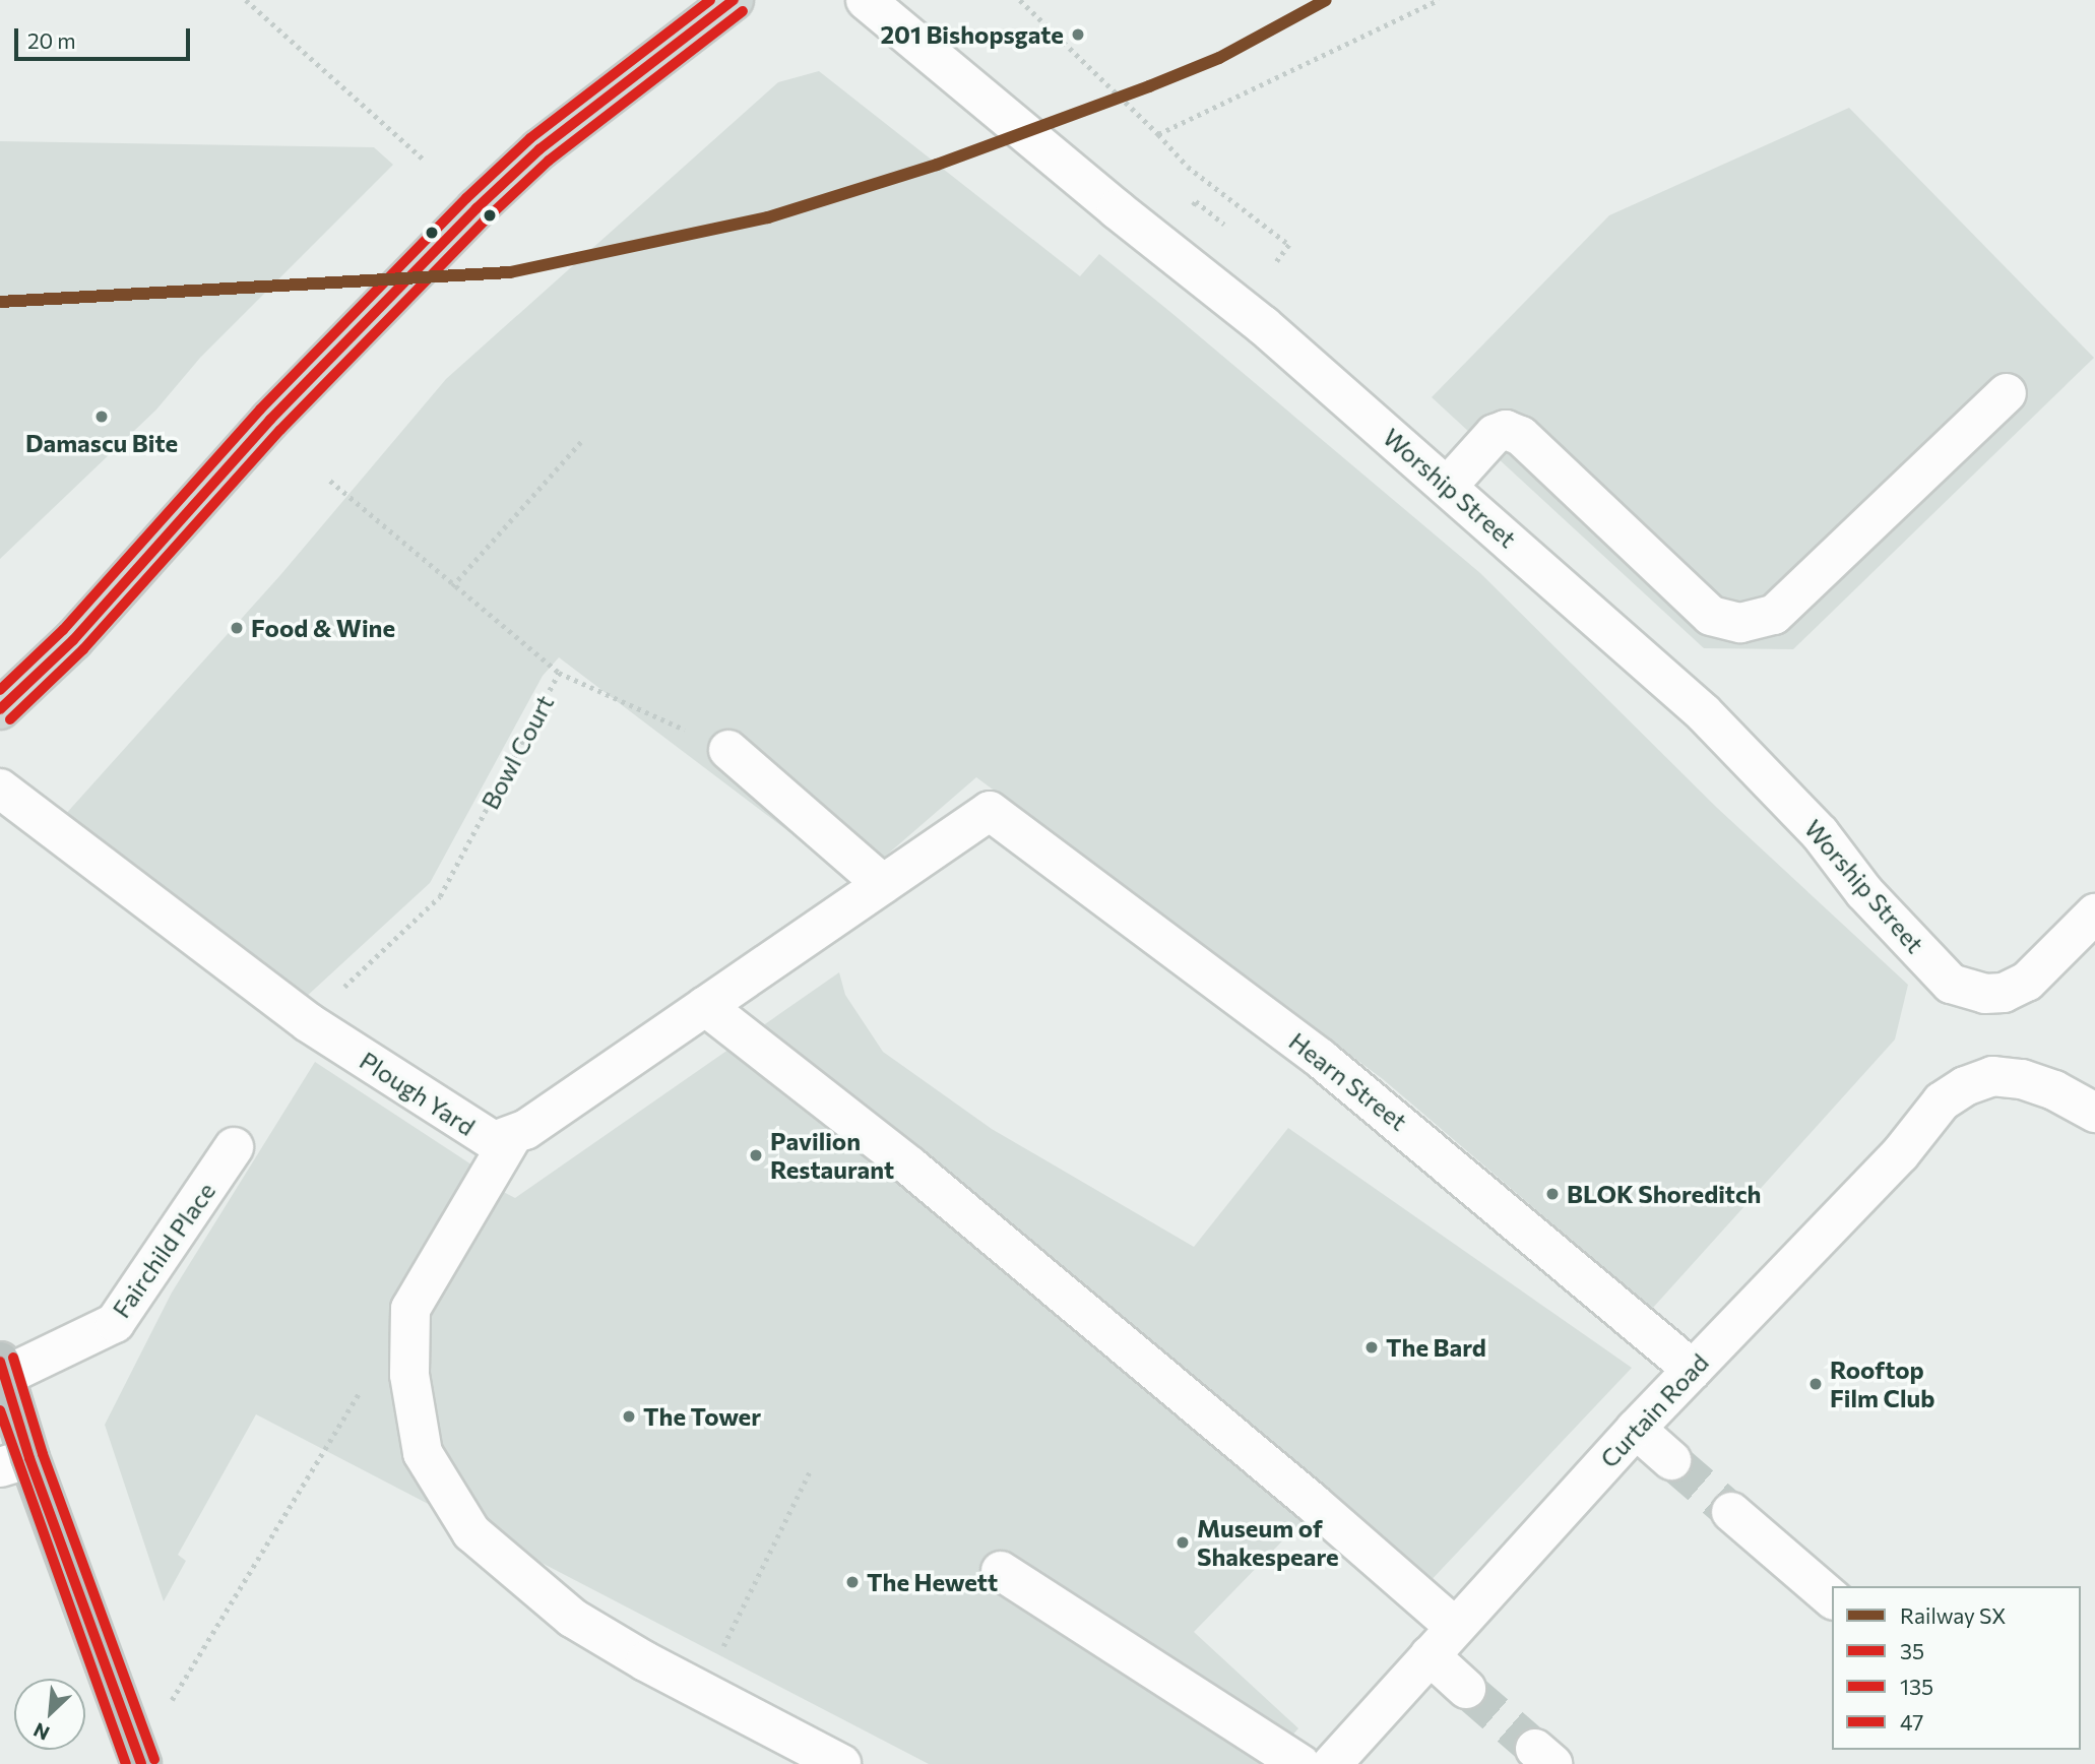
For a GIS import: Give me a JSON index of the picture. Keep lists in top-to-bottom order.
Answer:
{
  "streets": {
    "street": [
      "Worship Street",
      "Hearn Street",
      "Plough Yard",
      "Fairchild Place",
      "Curtain Road"
    ],
    "path": ["Bowl Court"]
  },
  "crossings": [
    ["Bowl Court", "Plough Yard"],
    ["Hearn Street", "Plough Yard"],
    ["Hearn Street", "Curtain Road"]
  ],
  "places": [
    "201 Bishopsgate",
    "Damascu Bite",
    "Food & Wine",
    "Pavilion Restaurant",
    "BLOK Shoreditch",
    "The Bard",
    "Rooftop Film Club",
    "The Tower",
    "Museum of Shakespeare",
    "The Hewett"
  ],
  "lines": [
    "rail line SX",
    "transit line 35",
    "transit line 47",
    "transit line 135"
  ],
  "legend": [
    "Railway SX",
    "35",
    "135",
    "47"
  ],
  "scale_bar": "20 m",
  "north": "bottom left"
}
